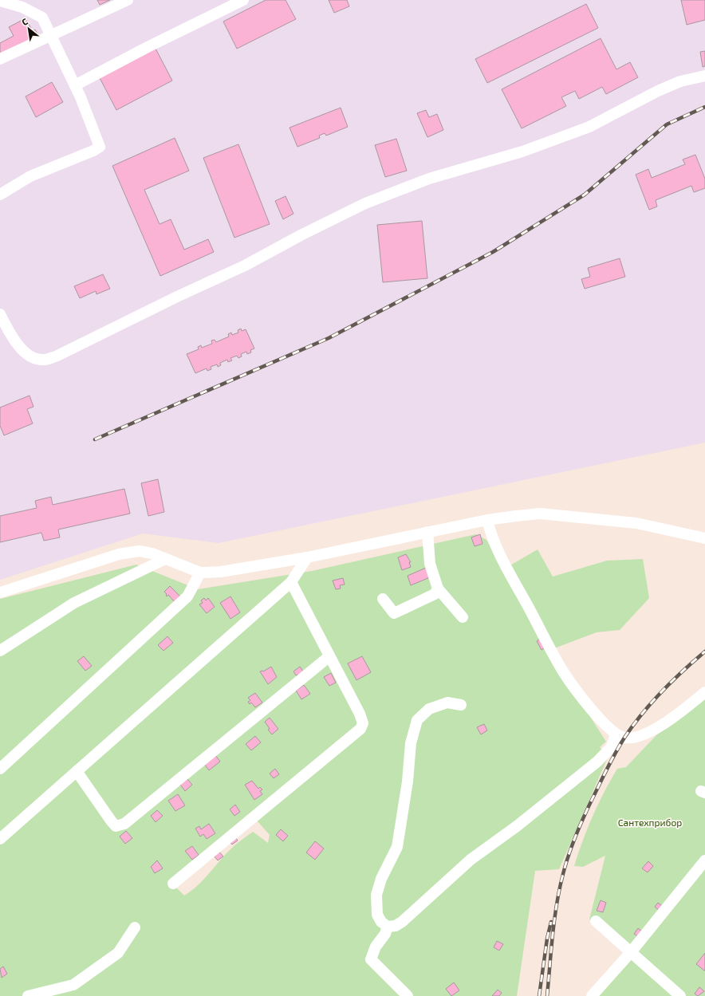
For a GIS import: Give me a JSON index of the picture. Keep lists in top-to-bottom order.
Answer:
{
  "parks": ["Сантехприбор"],
  "north": "top left"
}
